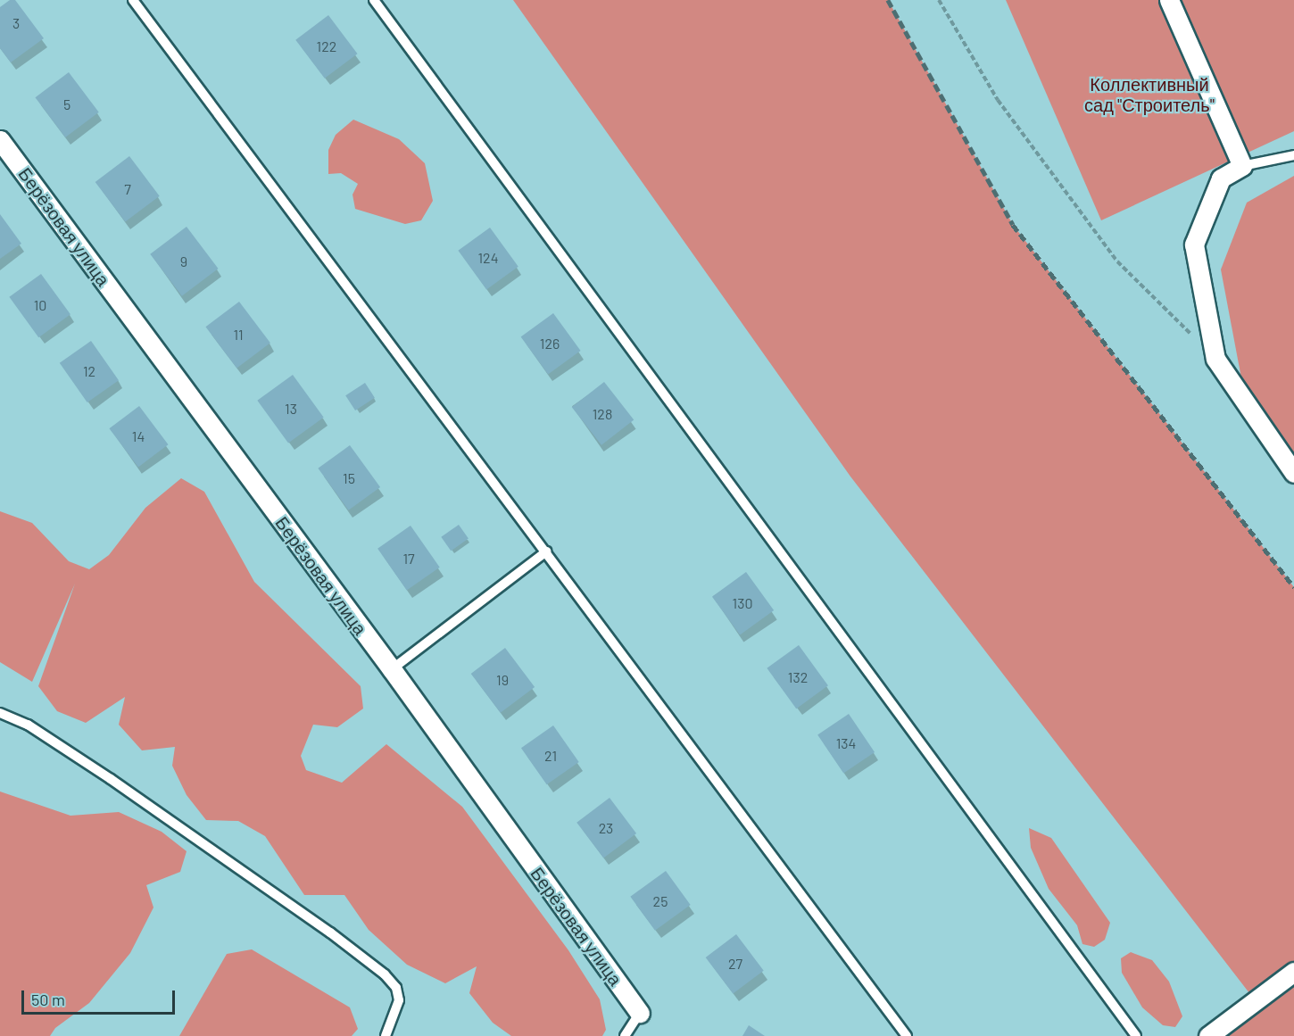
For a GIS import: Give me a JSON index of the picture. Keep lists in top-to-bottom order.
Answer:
{
  "streets": {
    "street": ["Берёзовая улица"]
  },
  "parks": ["Коллективный сад \"Строитель\""],
  "house_numbers": [
    "3",
    "122",
    "5",
    "7",
    "124",
    "9",
    "10",
    "11",
    "126",
    "12",
    "13",
    "128",
    "14",
    "15",
    "17",
    "130",
    "132",
    "19",
    "134",
    "21",
    "23",
    "25",
    "27"
  ],
  "scale_bar": "50 m"
}
